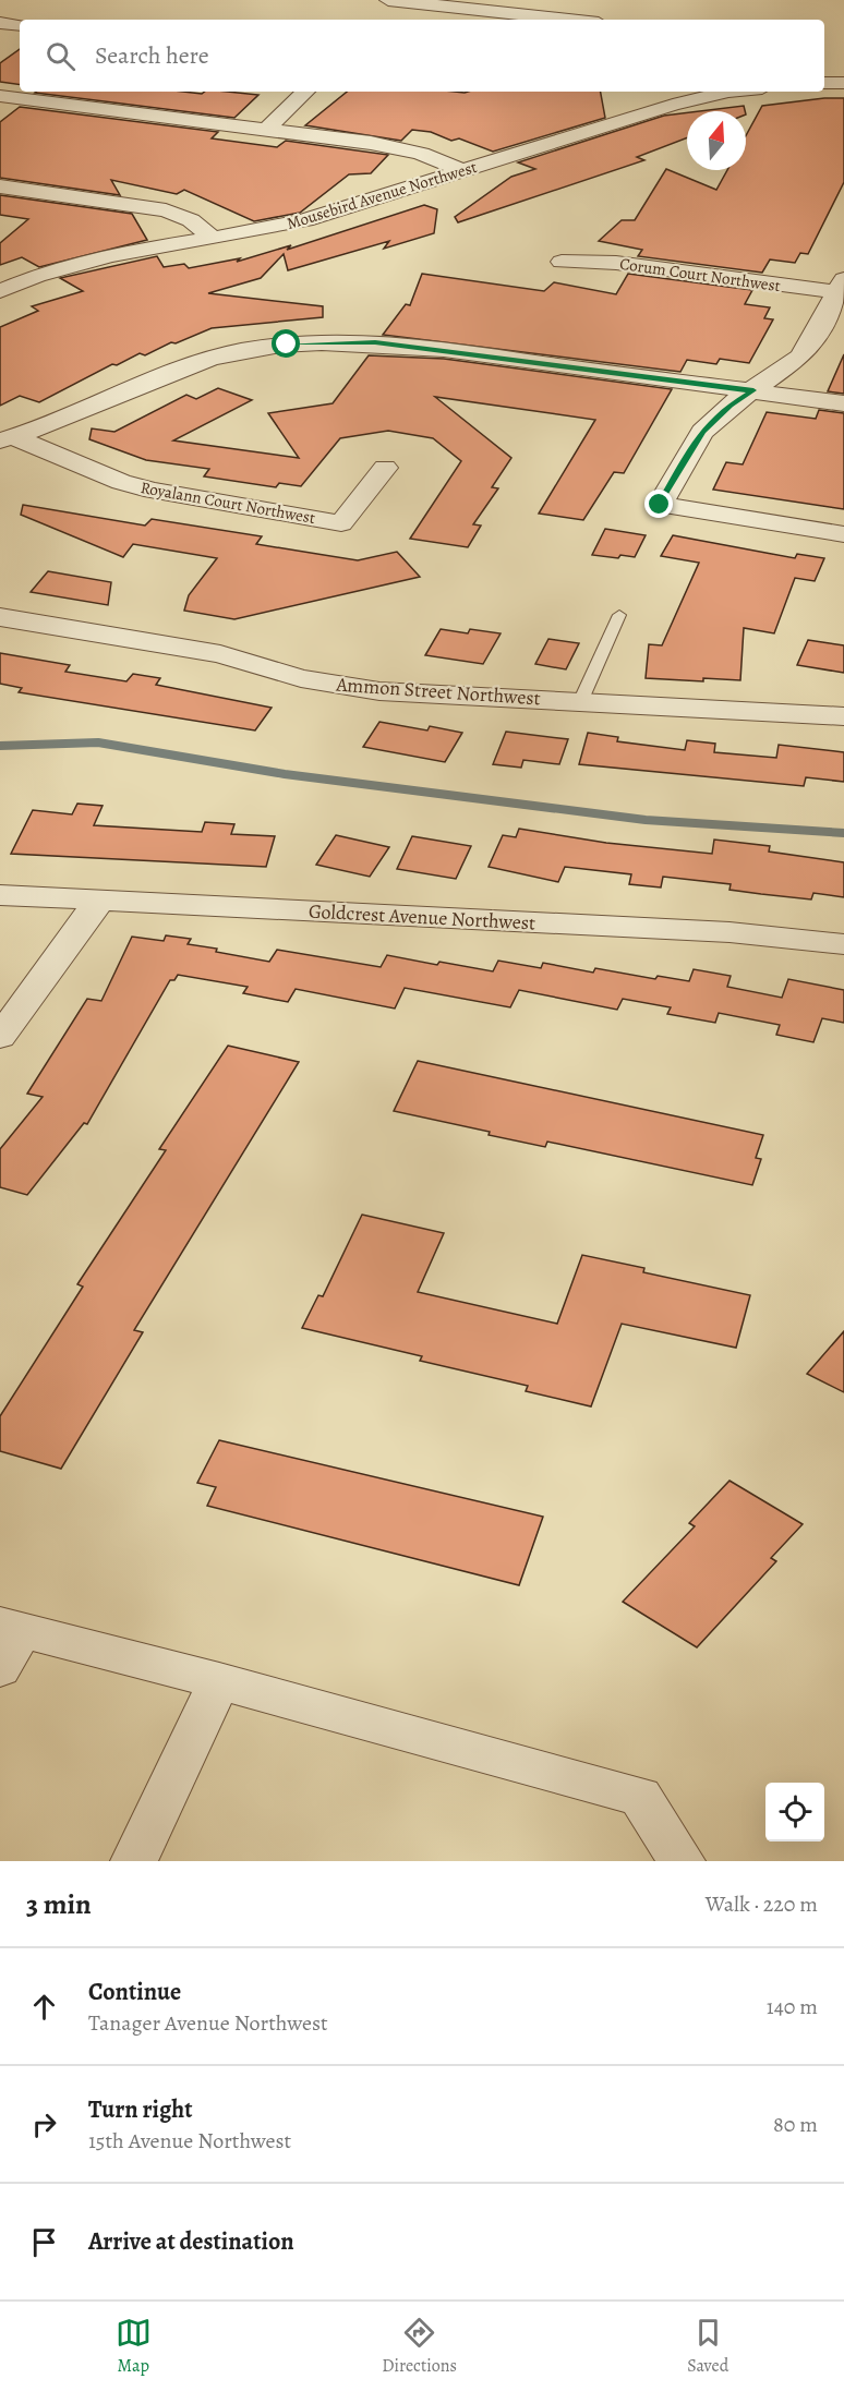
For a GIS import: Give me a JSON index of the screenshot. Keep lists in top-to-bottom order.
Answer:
{
  "streets": {
    "street": [
      "Mousebird Avenue Northwest",
      "Corum Court Northwest",
      "Royalann Court Northwest",
      "Ammon Street Northwest",
      "Goldcrest Avenue Northwest"
    ]
  },
  "north": "top",
  "page": {
    "search": "Search here",
    "heading": ["3 min", "Walk · 220 m"],
    "list": [
      ["Continue", "Tanager Avenue Northwest", "140 m"],
      ["Turn right", "15th Avenue Northwest", "80 m"],
      "Arrive at destination"
    ],
    "nav": ["Map", "Directions", "Saved"]
  }
}
